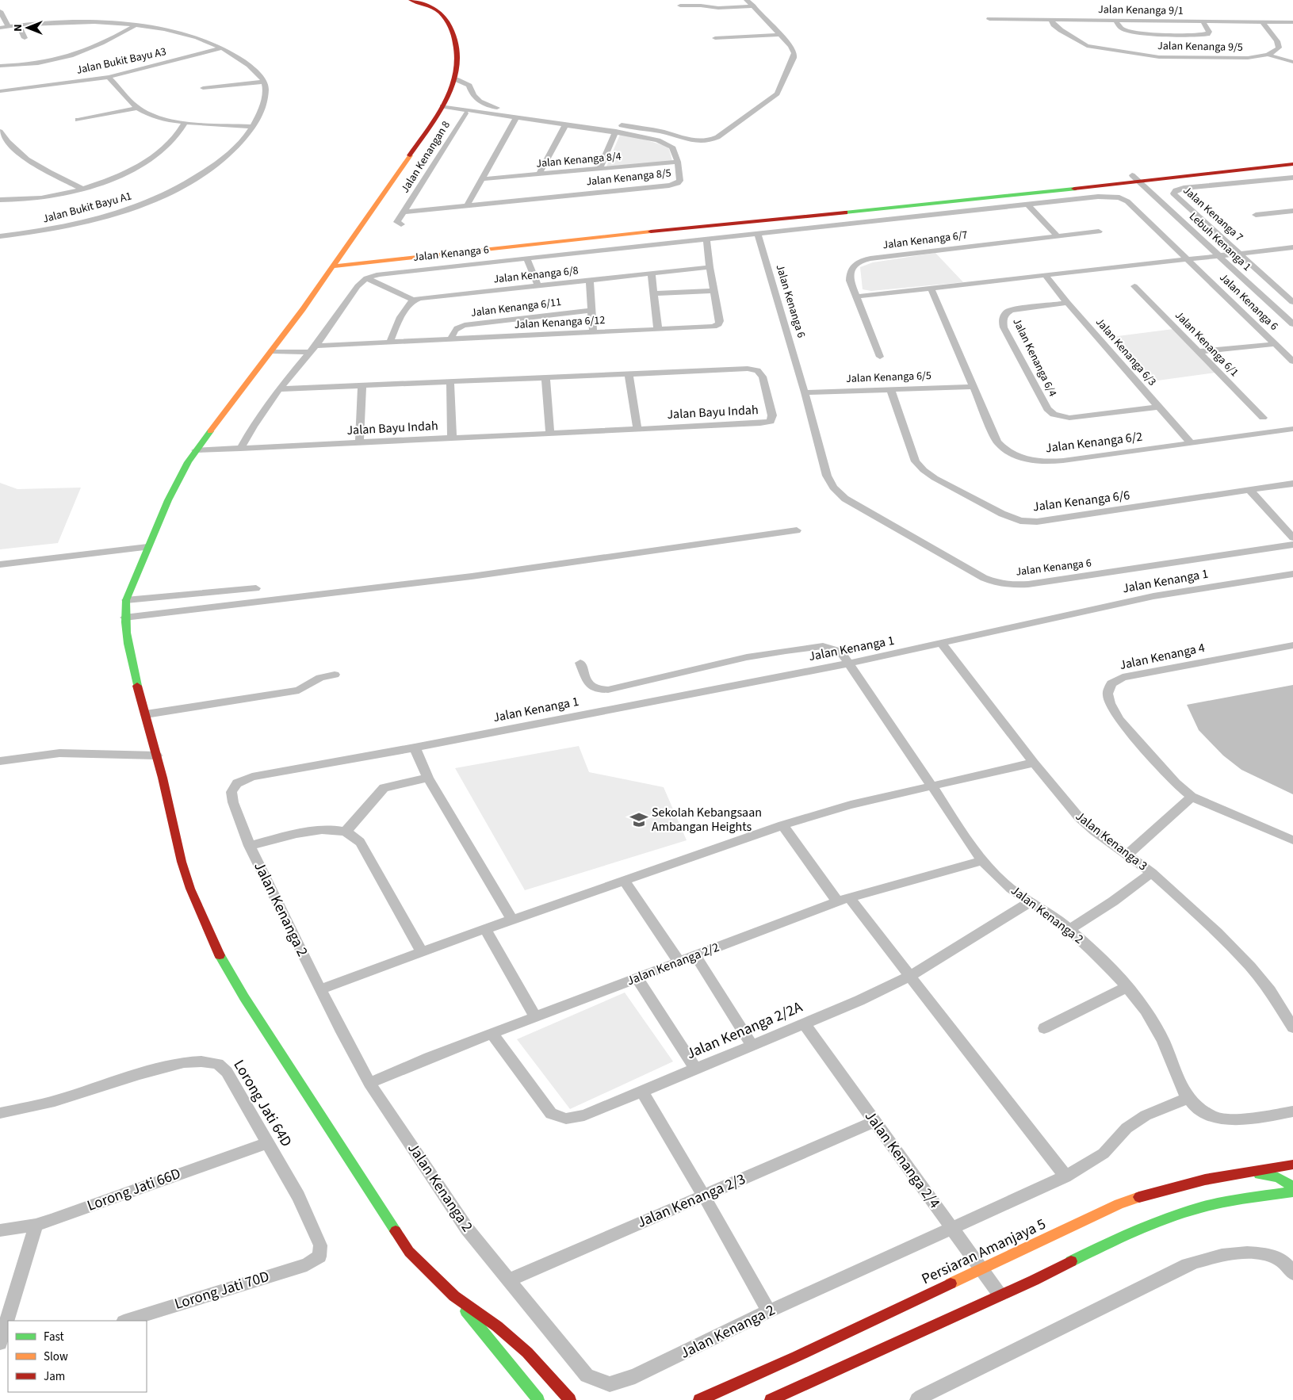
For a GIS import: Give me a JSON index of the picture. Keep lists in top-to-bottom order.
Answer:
{
  "streets": {
    "street": [
      "Jalan Kenanga 9/1",
      "Jalan Kenanga 9/5",
      "Jalan Bukit Bayu A3",
      "Jalan Kenangan 8",
      "Jalan Kenanga 8/4",
      "Jalan Kenanga 8/5",
      "Jalan Bukit Bayu A1",
      "Jalan Kenanga 7",
      "Jalan Kenanga 6/7",
      "Lebuh Kenanga 1",
      "Jalan Kenanga 6",
      "Jalan Kenanga 6/8",
      "Jalan Kenanga 6/11",
      "Jalan Kenanga 6/12",
      "Jalan Kenanga 6/1",
      "Jalan Kenanga 6/3",
      "Jalan Kenanga 6/4",
      "Jalan Kenanga 6/5",
      "Jalan Bayu Indah",
      "Jalan Kenanga 6/2",
      "Jalan Kenanga 6/6",
      "Jalan Kenanga 1",
      "Jalan Kenanga 4",
      "Jalan Kenanga 3",
      "Jalan Kenanga 2",
      "Jalan Kenanga 2/2",
      "Jalan Kenanga 2/2A",
      "Lorong Jati 64D",
      "Jalan Kenanga 2/4",
      "Lorong Jati 66D",
      "Jalan Kenanga 2/3",
      "Persiaran Amanjaya 5",
      "Lorong Jati 70D"
    ]
  },
  "crossings": [
    ["Jalan Kenanga 9/1", "Jalan Kenanga 9/5"],
    ["Jalan Kenangan 8", "Jalan Kenanga 8/5"],
    ["Jalan Kenanga 8/4", "Jalan Kenanga 8/5"],
    ["Jalan Kenanga 6", "Jalan Kenanga 6/12"],
    ["Jalan Kenanga 6", "Jalan Kenanga 6/5"],
    ["Jalan Kenanga 6/8", "Jalan Kenanga 6/12"],
    ["Jalan Kenanga 6/11", "Jalan Kenanga 6/12"],
    ["Jalan Kenanga 6/3", "Jalan Kenanga 6/4"],
    ["Jalan Kenanga 6/3", "Jalan Kenanga 6/2"],
    ["Jalan Kenanga 6/5", "Jalan Kenanga 6/2"],
    ["Jalan Kenanga 6/5", "Jalan Kenanga 6/6"],
    ["Jalan Kenanga 1", "Jalan Kenanga 3"],
    ["Jalan Kenanga 1", "Jalan Kenanga 2"],
    ["Jalan Kenanga 2", "Jalan Kenanga 2/2"],
    ["Jalan Kenanga 2", "Jalan Kenanga 2/2A"],
    ["Jalan Kenanga 2", "Jalan Kenanga 2/4"],
    ["Jalan Kenanga 2", "Jalan Kenanga 2/3"],
    ["Jalan Kenanga 2/2", "Jalan Kenanga 2/2A"],
    ["Jalan Kenanga 2/2A", "Jalan Kenanga 2/4"],
    ["Lorong Jati 64D", "Lorong Jati 66D"],
    ["Lorong Jati 64D", "Lorong Jati 70D"],
    ["Jalan Kenanga 2/4", "Jalan Kenanga 2/3"],
    ["Jalan Kenanga 2/4", "Persiaran Amanjaya 5"]
  ],
  "places": {
    "school or university": ["Sekolah Kebangsaan Ambangan Heights"]
  },
  "legend": ["Fast", "Slow", "Jam"],
  "north": "left"
}
